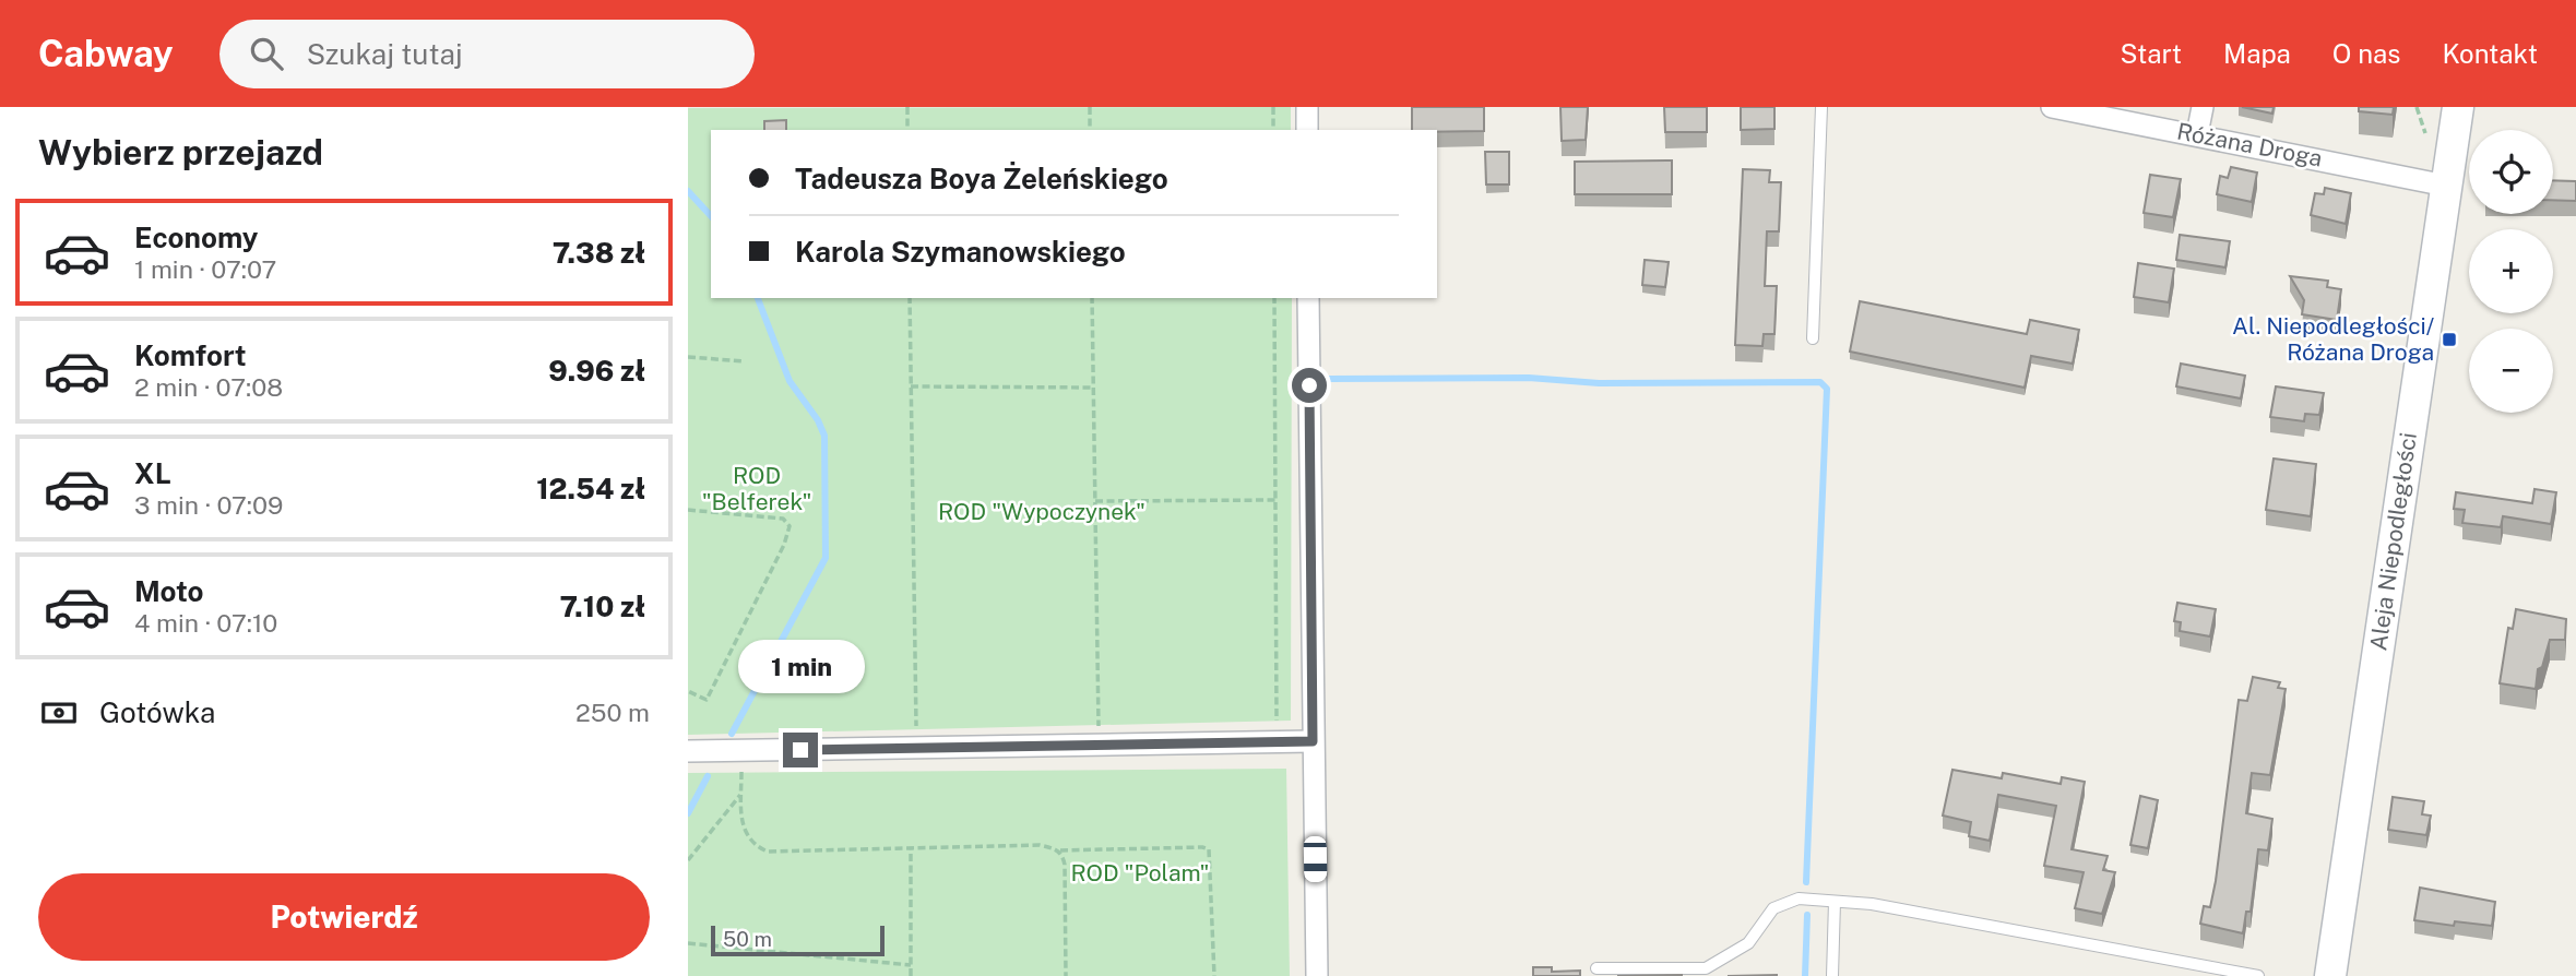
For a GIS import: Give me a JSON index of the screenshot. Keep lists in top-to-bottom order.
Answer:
{
  "streets": {
    "street": ["Różana Droga", "Aleja Niepodległości"]
  },
  "crossings": [
    ["Różana Droga", "Aleja Niepodległości"]
  ],
  "parks": ["ROD \"Belferek\"", "ROD \"Wypoczynek\"", "ROD \"Polam\""],
  "places": {
    "transit": ["Al. Niepodległości/ Różana Droga"]
  },
  "scale_bar": "50 m",
  "page": {
    "header": "Cabway",
    "search": "Szukaj tutaj",
    "nav": [
      "Start",
      "Mapa",
      "O nas",
      "Kontakt"
    ],
    "heading": "Wybierz przejazd",
    "map_buttons": ["+", "−"],
    "banner": ["Tadeusza Boya Żeleńskiego", "Karola Szymanowskiego"],
    "list": [
      {
        "name": "Economy",
        "note": "1 min · 07:07",
        "value": "7.38 zł"
      },
      {
        "name": "Komfort",
        "note": "2 min · 07:08",
        "value": "9.96 zł"
      },
      {
        "name": "XL",
        "note": "3 min · 07:09",
        "value": "12.54 zł"
      },
      {
        "name": "Moto",
        "note": "4 min · 07:10",
        "value": "7.10 zł"
      }
    ],
    "bubble": "1 min",
    "pay": ["Gotówka", "250 m"],
    "buttons": "Potwierdź",
    "scale": "50 m"
  }
}
